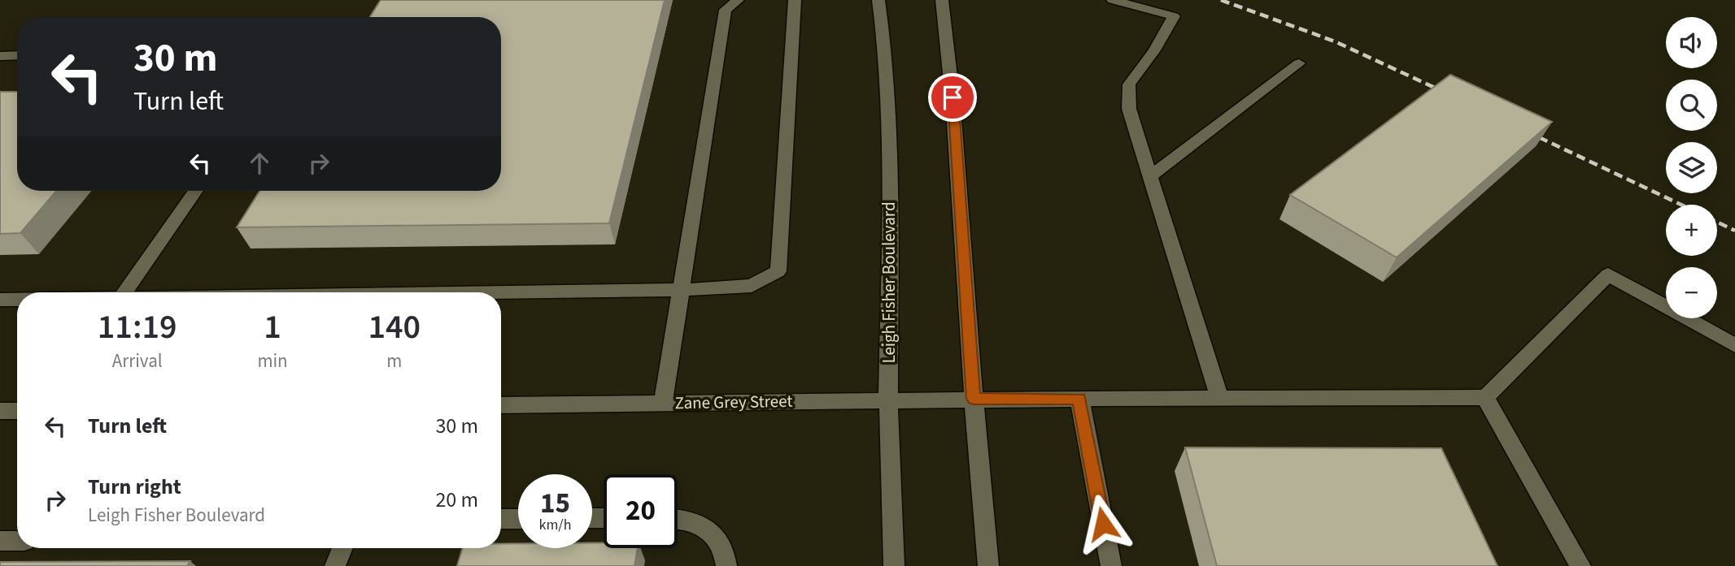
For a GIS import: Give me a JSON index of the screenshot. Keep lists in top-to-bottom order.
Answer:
{
  "streets": {
    "street": ["Leigh Fisher Boulevard", "Zane Grey Street"]
  },
  "crossings": [
    ["Leigh Fisher Boulevard", "Zane Grey Street"]
  ],
  "page": {
    "map_buttons": ["+", "−"],
    "turn": ["30 m", "Turn left"],
    "eta": [
      "11:19",
      "Arrival",
      "1",
      "min",
      "140",
      "m"
    ],
    "list": [
      {
        "name": "Turn left",
        "value": "30 m"
      },
      {
        "name": "Turn right",
        "note": "Leigh Fisher Boulevard",
        "value": "20 m"
      }
    ],
    "speed": "15 km/h",
    "limit": "20"
  }
}
